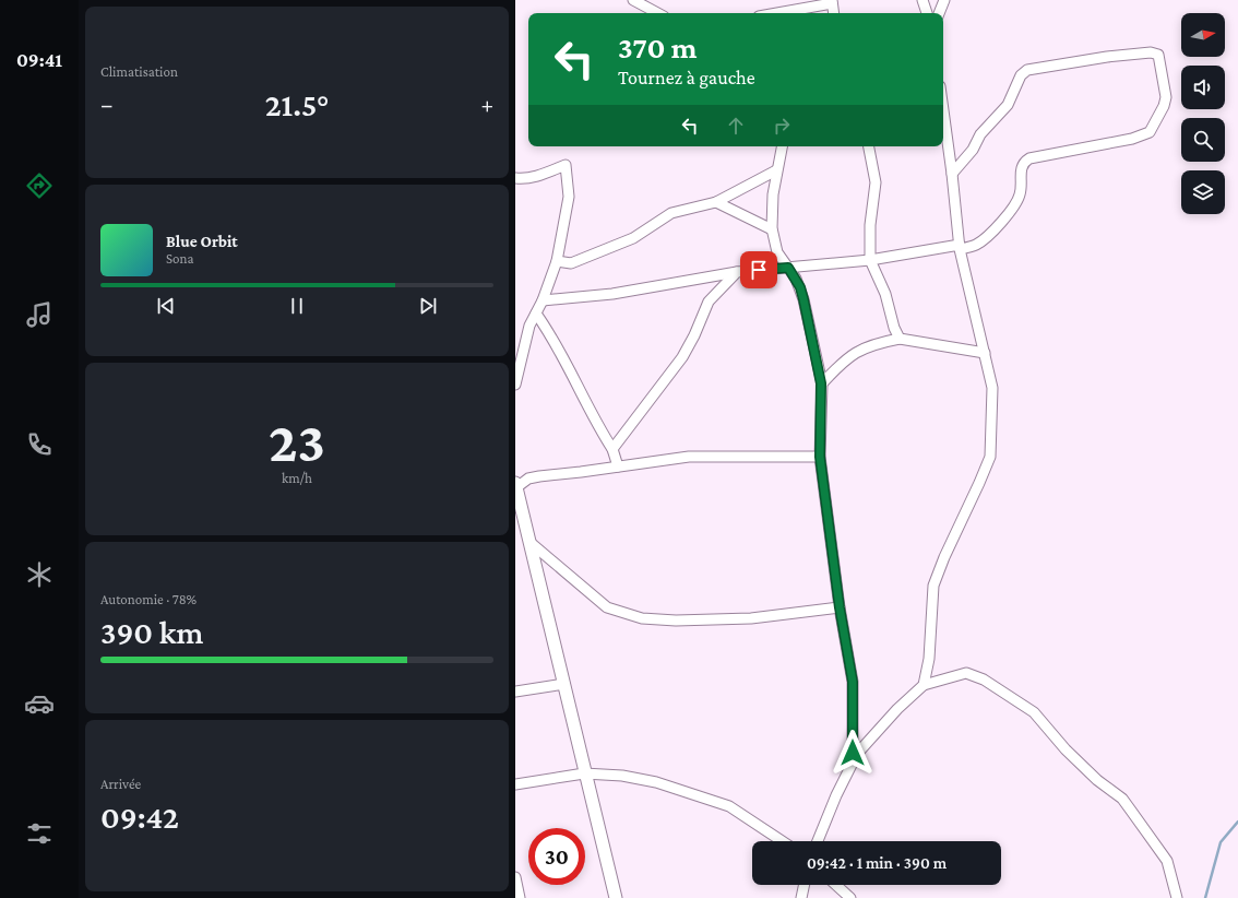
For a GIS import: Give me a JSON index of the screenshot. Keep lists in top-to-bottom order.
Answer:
{
  "north": "right",
  "page": {
    "tabs": "09:41",
    "tile": [
      "Climatisation",
      ["23", "km/h"],
      ["Autonomie · 78%", "390 km"],
      ["Arrivée", "09:42"]
    ],
    "turn": ["370 m", "Tournez à gauche"],
    "heat": ["−", "21.5°", "+"],
    "song": ["Blue Orbit", "Sona"],
    "limit": "30",
    "trip": "09:42 · 1 min · 390 m"
  }
}
